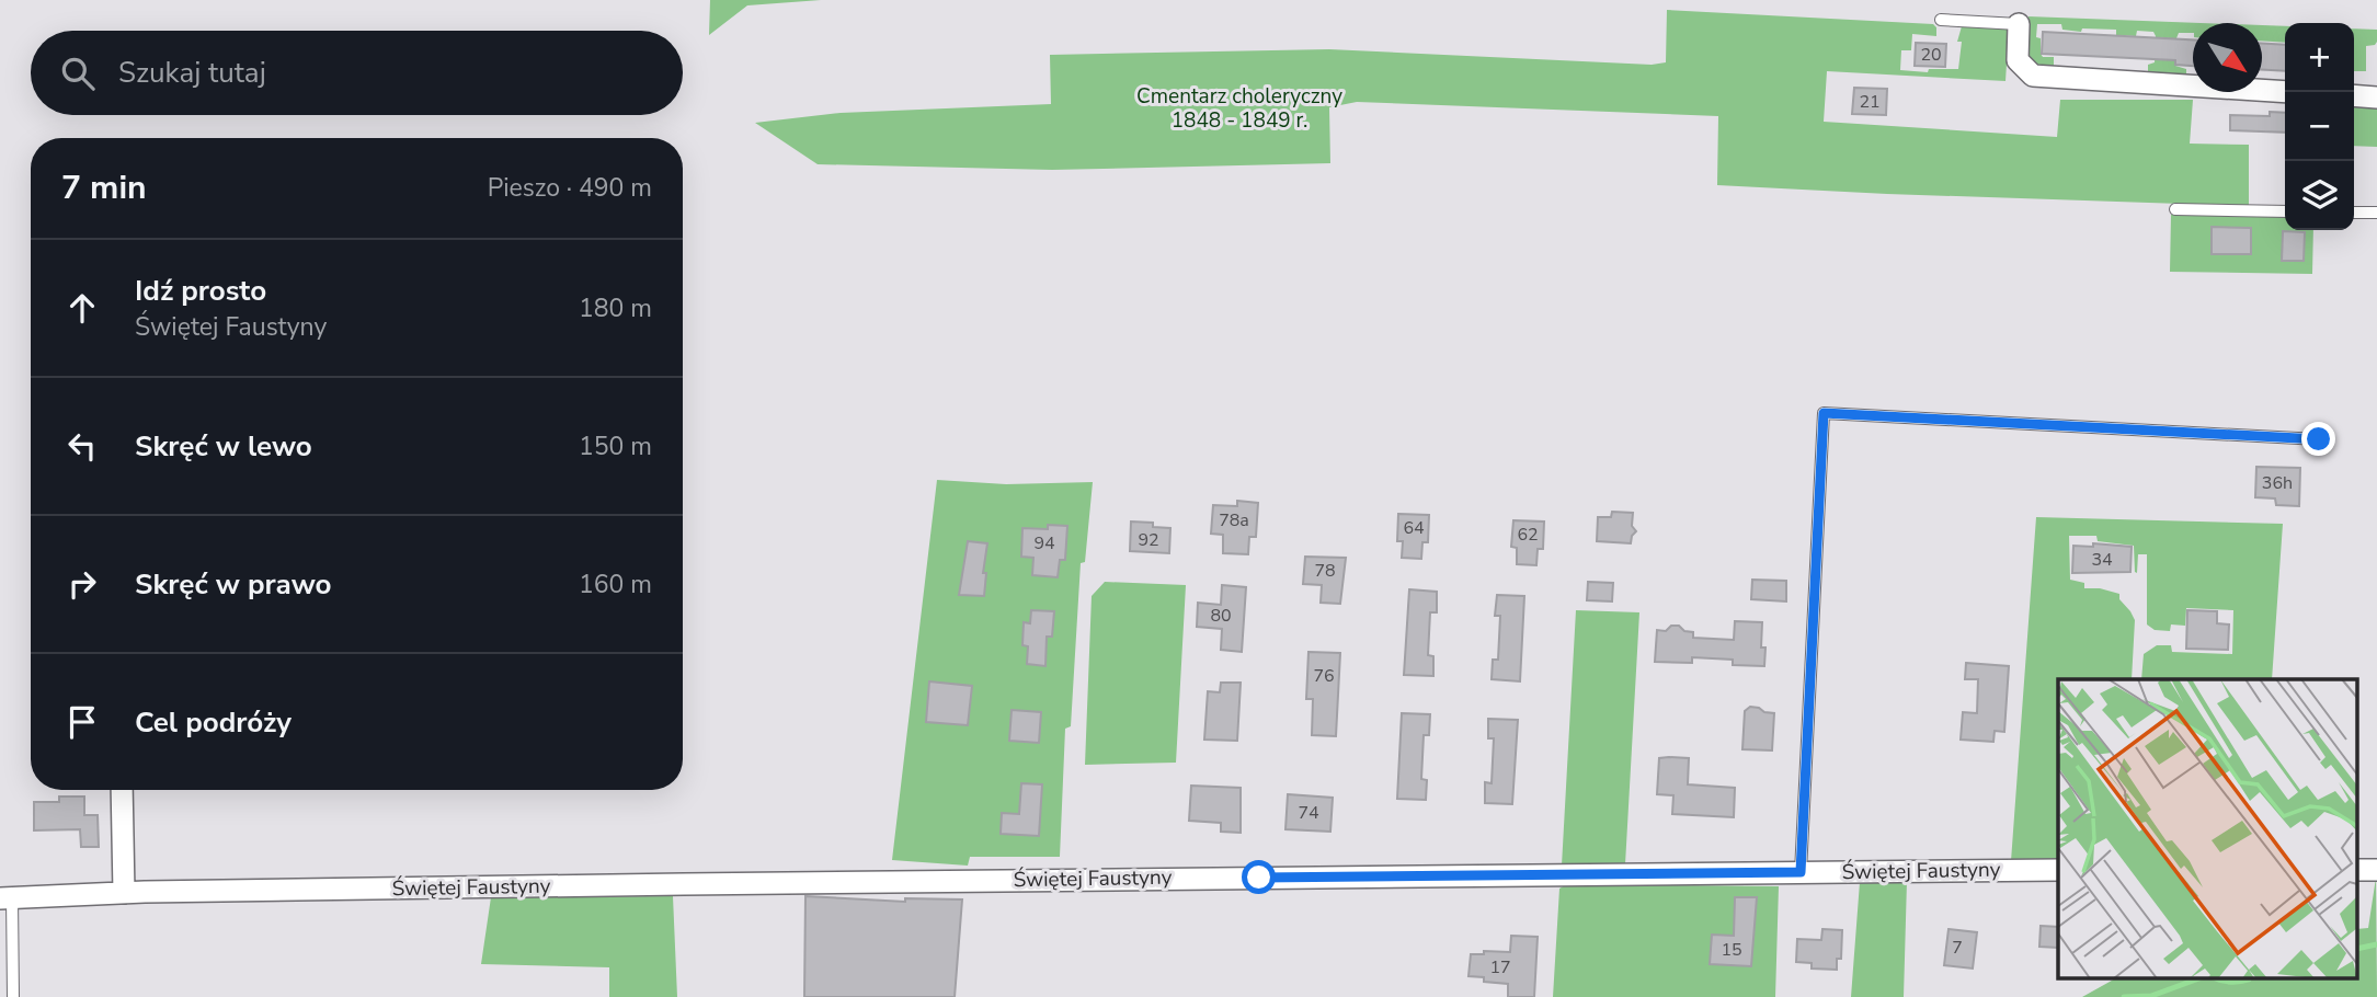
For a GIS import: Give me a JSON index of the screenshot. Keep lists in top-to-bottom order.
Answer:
{
  "streets": {
    "street": ["Świętej Faustyny"]
  },
  "parks": ["Cmentarz choleryczny 1848 - 1849 r."],
  "house_numbers": [
    "20",
    "21",
    "36h",
    "78a",
    "64",
    "62",
    "92",
    "94",
    "34",
    "78",
    "80",
    "76",
    "74",
    "7",
    "15",
    "17"
  ],
  "north": "bottom right",
  "page": {
    "map_buttons": ["+", "−"],
    "search": "Szukaj tutaj",
    "heading": ["7 min", "Pieszo · 490 m"],
    "list": [
      ["Idź prosto", "Świętej Faustyny", "180 m"],
      ["Skręć w lewo", "150 m"],
      ["Skręć w prawo", "160 m"],
      "Cel podróży"
    ]
  }
}
